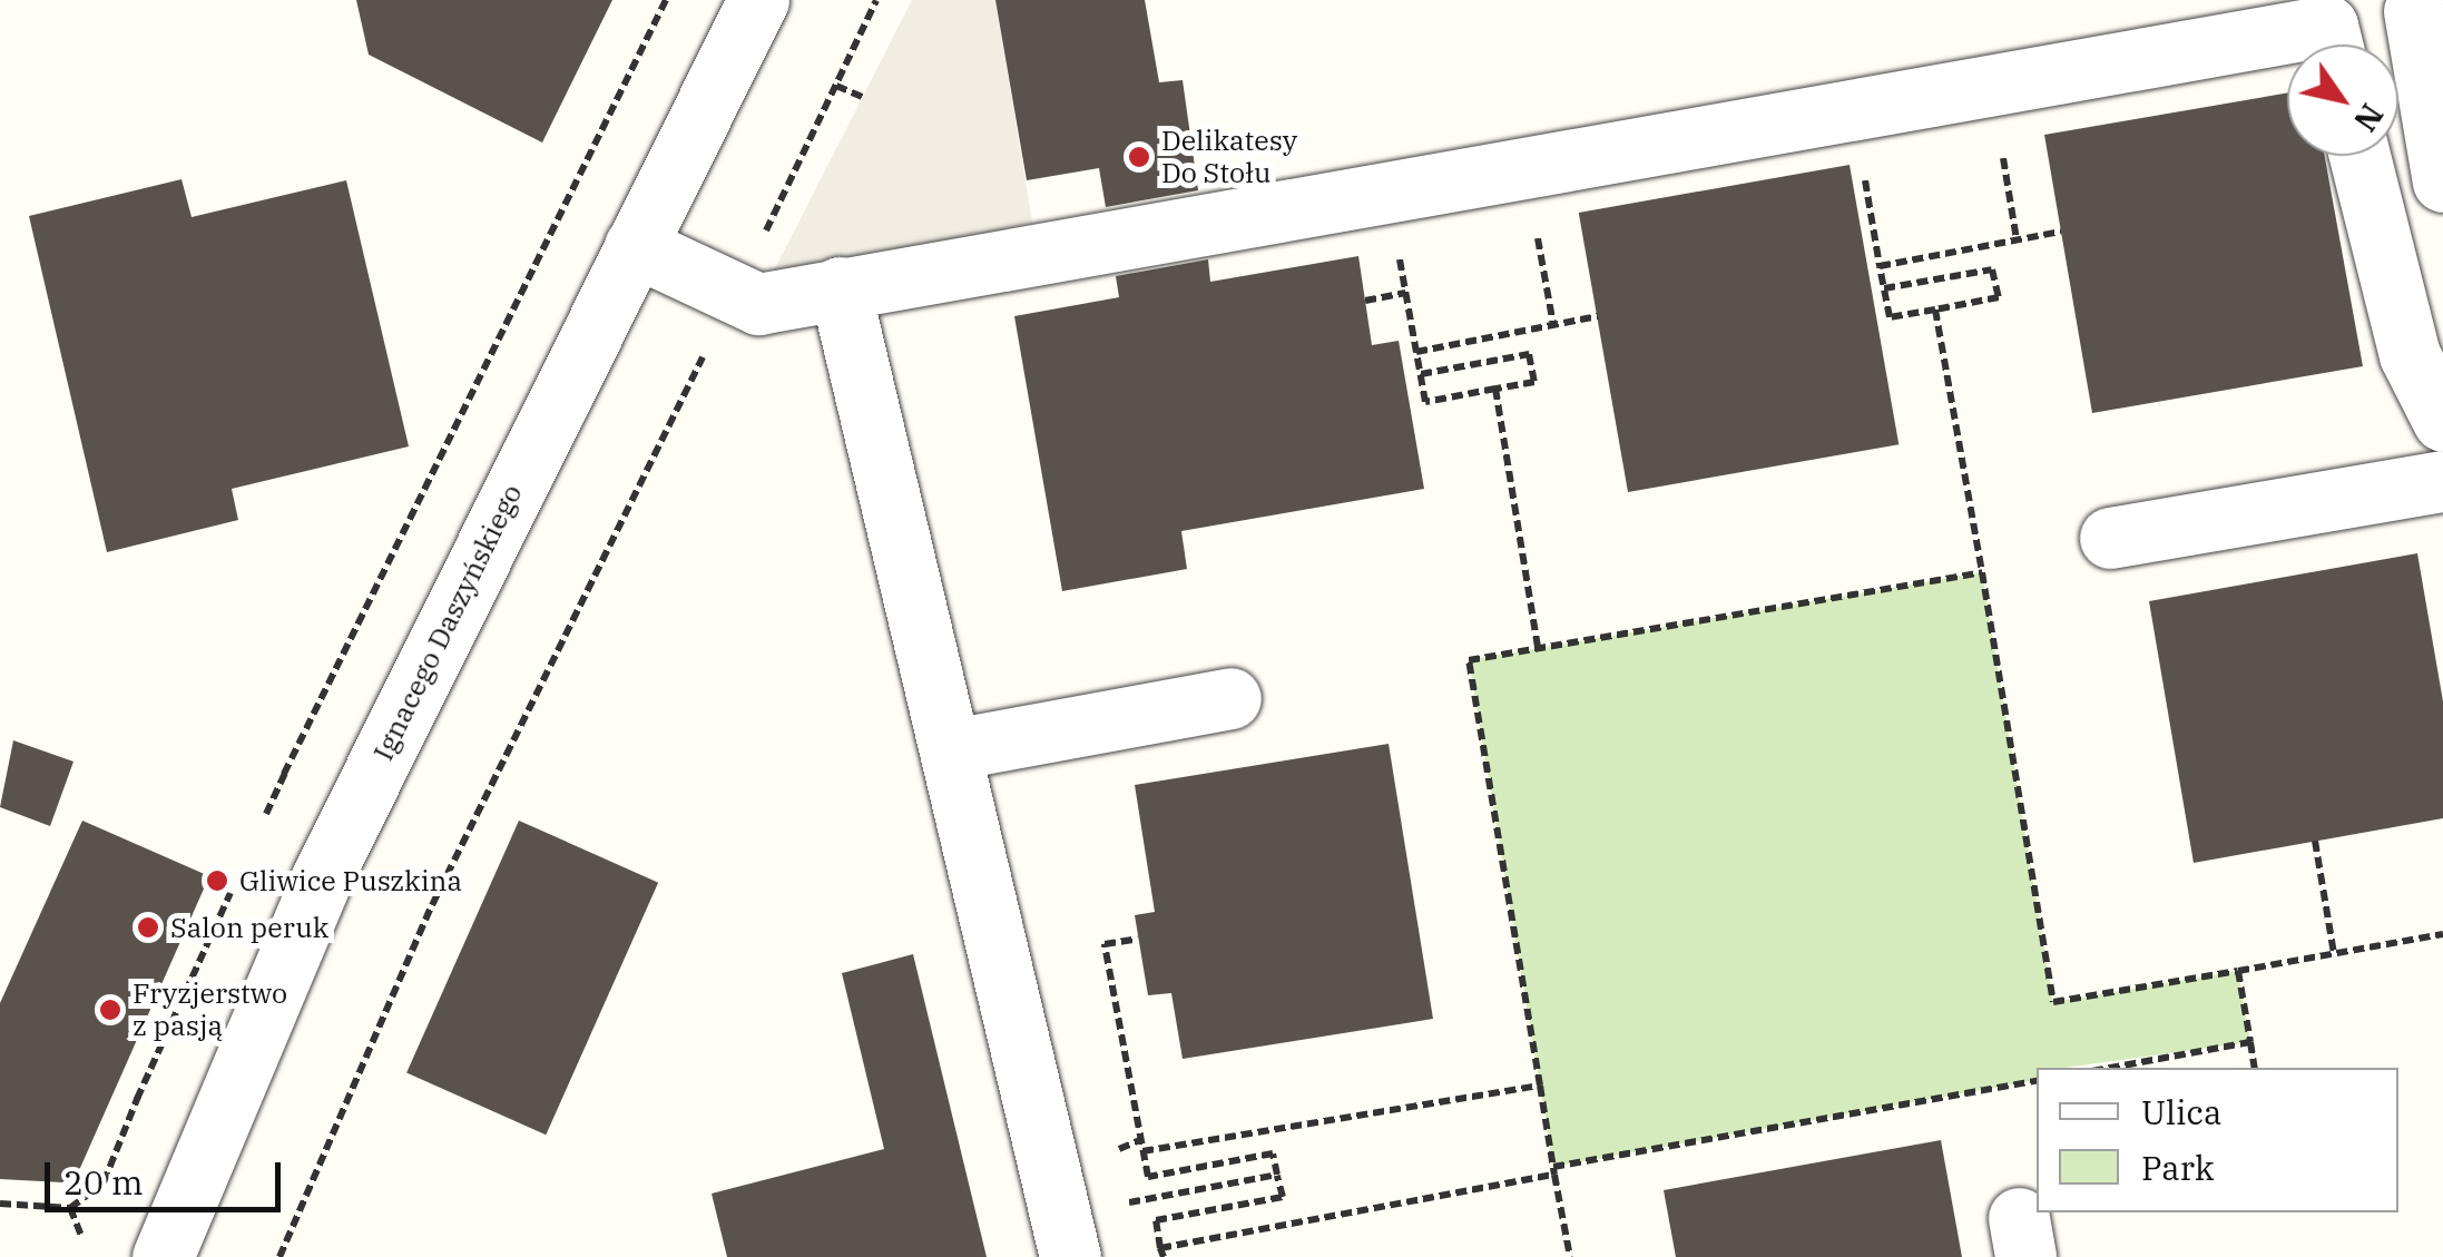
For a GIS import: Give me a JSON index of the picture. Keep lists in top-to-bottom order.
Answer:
{
  "streets": {
    "street": ["Ignacego Daszyńskiego"]
  },
  "places": [
    "Delikatesy Do Stołu",
    "Gliwice Puszkina",
    "Salon peruk",
    "Fryzjerstwo z pasją"
  ],
  "legend": ["Ulica", "Park"],
  "scale_bar": "20 m",
  "north": "bottom right"
}
